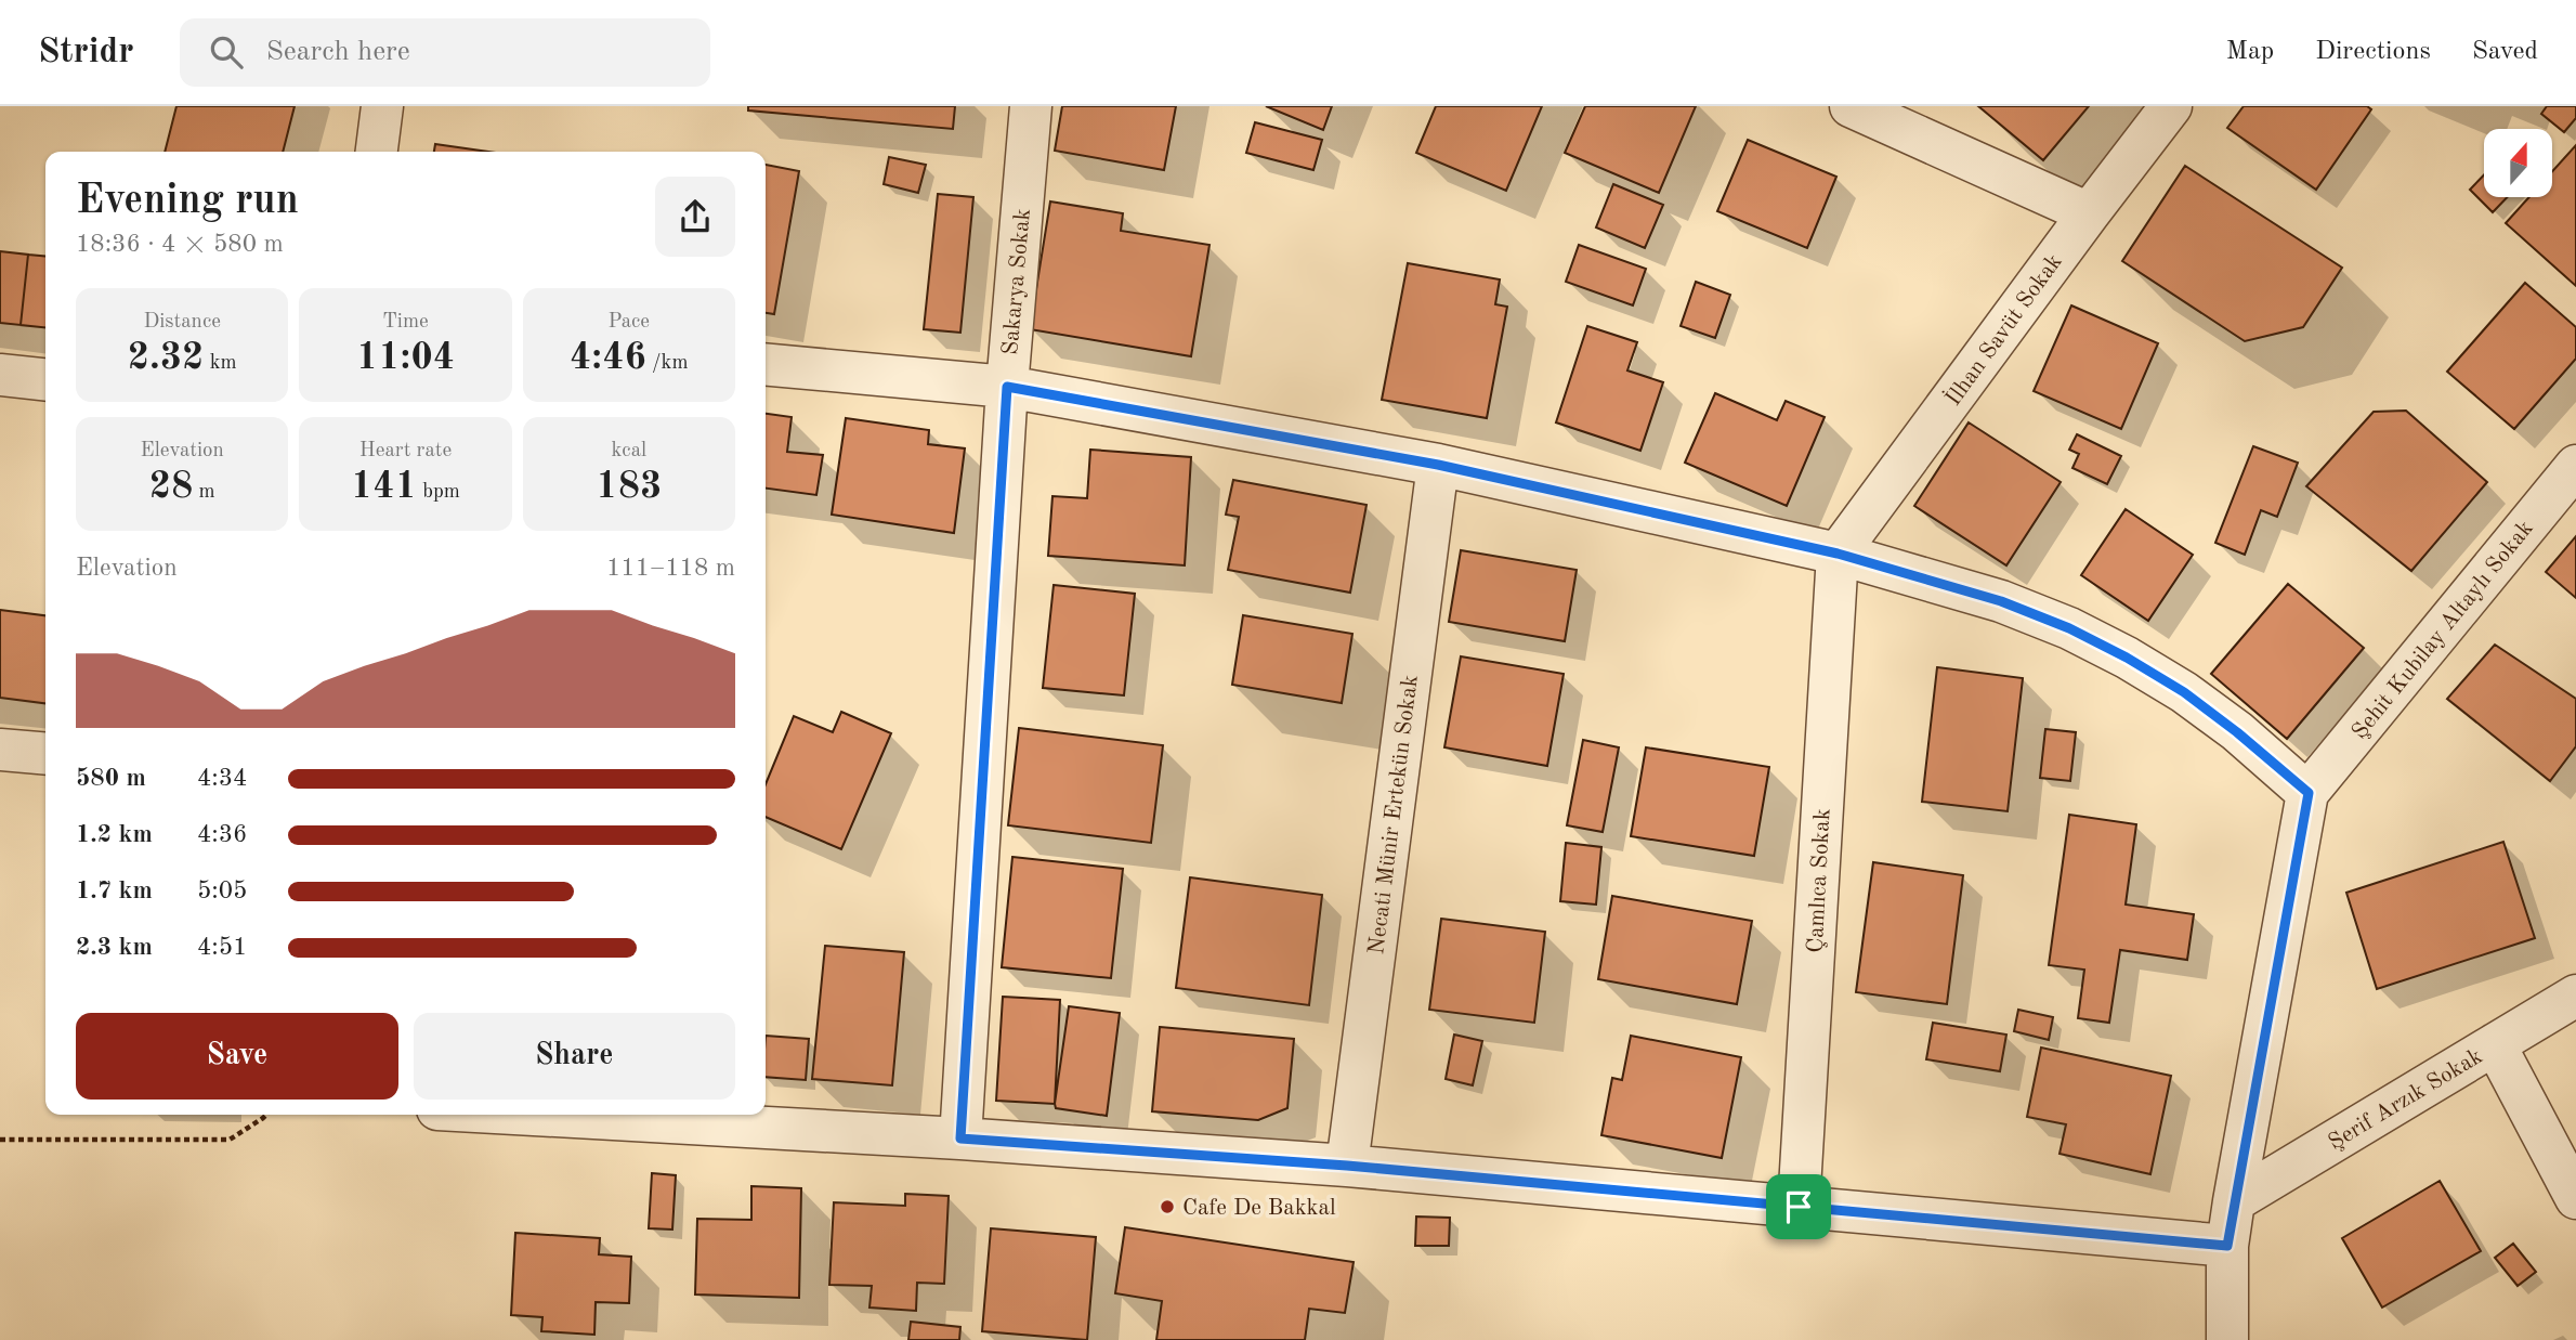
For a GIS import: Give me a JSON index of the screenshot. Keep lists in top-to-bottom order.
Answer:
{
  "streets": {
    "street": [
      "Sakarya Sokak",
      "İlhan Savüt Sokak",
      "Şehit Kubilay Altaylı Sokak",
      "Necati Münir Ertekün Sokak",
      "Çamlıca Sokak",
      "Şerif Arzık Sokak"
    ]
  },
  "crossings": [
    ["İlhan Savüt Sokak", "Çamlıca Sokak"]
  ],
  "places": ["Cafe De Bakkal"],
  "north": "top",
  "page": {
    "header": "Stridr",
    "search": "Search here",
    "nav": ["Map", "Directions", "Saved"],
    "heading": ["Evening run", "18:36 · 4 × 580 m"],
    "stats": [
      ["Distance", "2.32 km"],
      ["Time", "11:04"],
      ["Pace", "4:46 /km"],
      ["Elevation", "28 m"],
      ["Heart rate", "141 bpm"],
      ["kcal", "183"]
    ],
    "chart": ["Elevation", "111–118 m"],
    "list": [
      {
        "name": "580 m",
        "note": "4:34"
      },
      {
        "name": "1.2 km",
        "note": "4:36"
      },
      {
        "name": "1.7 km",
        "note": "5:05"
      },
      {
        "name": "2.3 km",
        "note": "4:51"
      }
    ],
    "buttons": ["Save", "Share"]
  }
}
